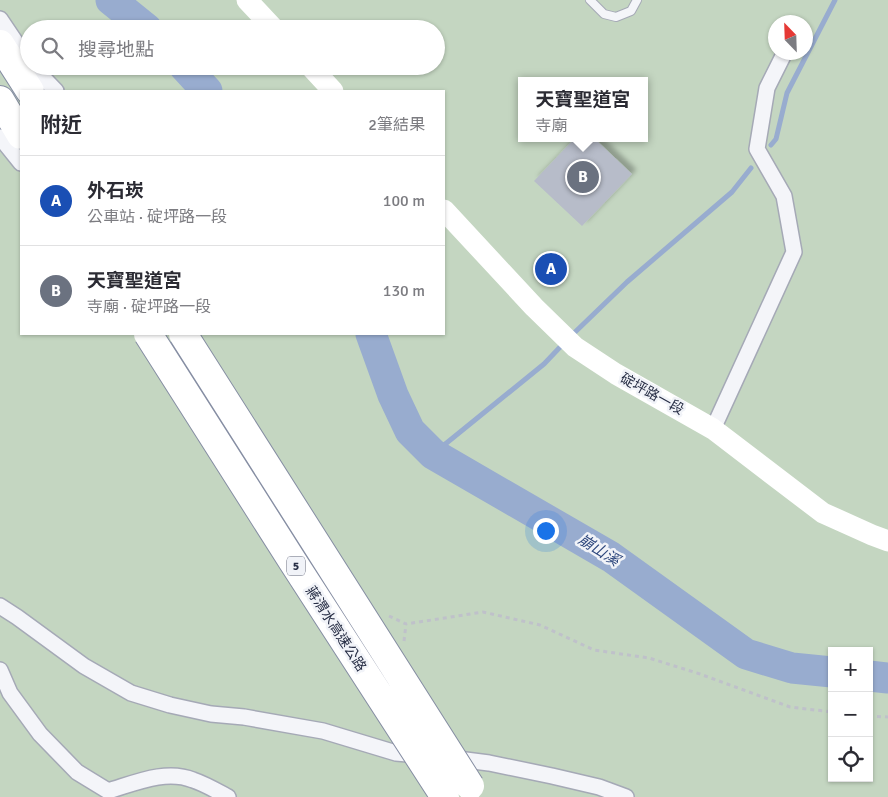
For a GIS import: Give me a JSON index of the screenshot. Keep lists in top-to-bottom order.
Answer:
{
  "streets": {
    "highway": ["5", "蔣渭水高速公路"],
    "main road": ["碇坪路一段"]
  },
  "water": ["崩山溪"],
  "north": "top left",
  "page": {
    "search": "搜尋地點",
    "popup": ["天寶聖道宮", "寺廟"],
    "heading": ["附近", "2筆結果"],
    "list": [
      {
        "mark": "A",
        "name": "外石崁",
        "note": "公車站 · 碇坪路一段",
        "value": "100 m"
      },
      {
        "mark": "B",
        "name": "天寶聖道宮",
        "note": "寺廟 · 碇坪路一段",
        "value": "130 m"
      }
    ],
    "pins": ["B", "A"],
    "map_buttons": ["+", "−"]
  }
}
